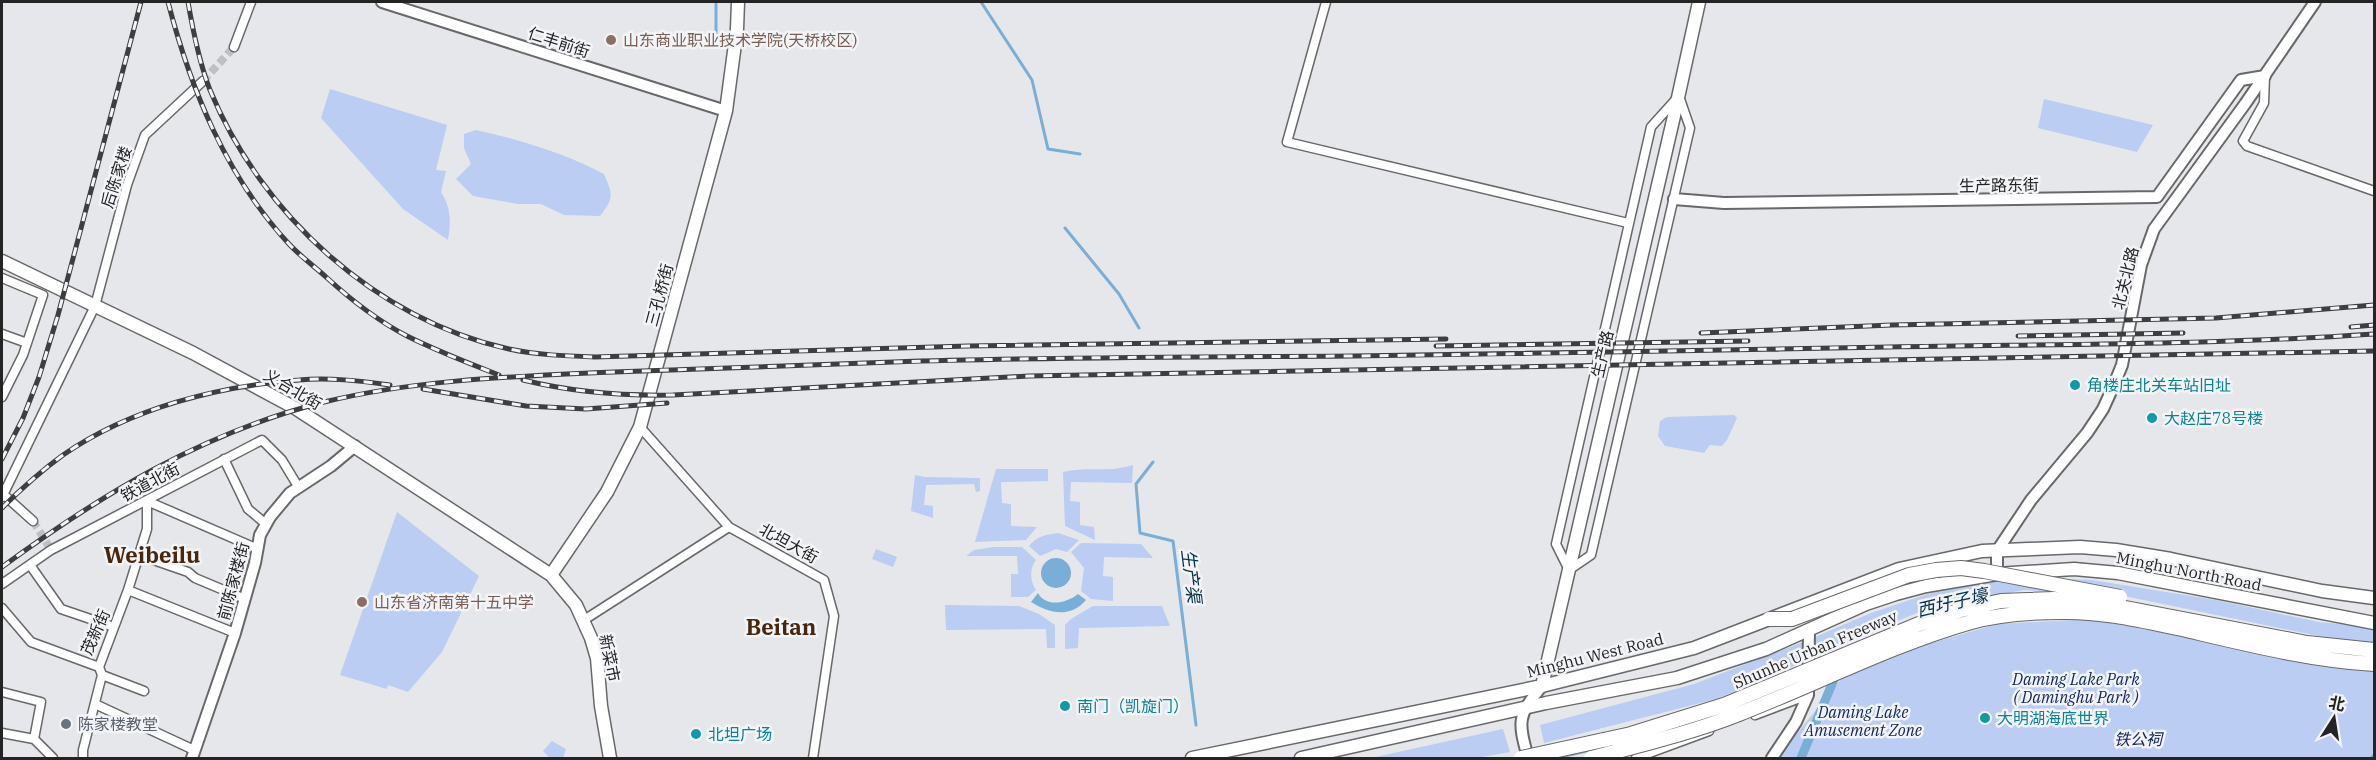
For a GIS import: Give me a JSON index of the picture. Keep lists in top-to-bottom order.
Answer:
{
  "streets": {
    "highway": ["Shunhe Urban Freeway"],
    "main road": [
      "三孔桥街",
      "生产路",
      "义合北街",
      "Minghu North Road",
      "Minghu West Road",
      "新菜市"
    ],
    "street": [
      "仁丰前街",
      "后陈家楼",
      "生产路东街",
      "北关北路",
      "铁道北街",
      "北坦大街",
      "前陈家楼街",
      "茂新街"
    ]
  },
  "crossings": [
    ["仁丰前街", "三孔桥街"],
    ["后陈家楼", "义合北街"],
    ["生产路东街", "北关北路"],
    ["北关北路", "Minghu North Road"],
    ["北关北路", "Minghu West Road"],
    ["三孔桥街", "义合北街"],
    ["三孔桥街", "北坦大街"],
    ["三孔桥街", "新菜市"],
    ["生产路", "Minghu West Road"],
    ["义合北街", "前陈家楼街"],
    ["义合北街", "新菜市"],
    ["铁道北街", "前陈家楼街"],
    ["铁道北街", "茂新街"],
    ["Minghu North Road", "Minghu West Road"]
  ],
  "districts": ["Weibeilu", "Beitan"],
  "water": ["生产渠", "西圩子壕"],
  "parks": ["Daming Lake Park ( Daminghu Park )", "Daming Lake Amusement Zone", "铁公祠"],
  "places": [
    "山东商业职业技术学院(天桥校区)",
    "角楼庄北关车站旧址",
    "大赵庄78号楼",
    "山东省济南第十五中学",
    "南门（凯旋门）",
    "大明湖海底世界",
    "陈家楼教堂",
    "北坦广场"
  ],
  "north": "top"
}
